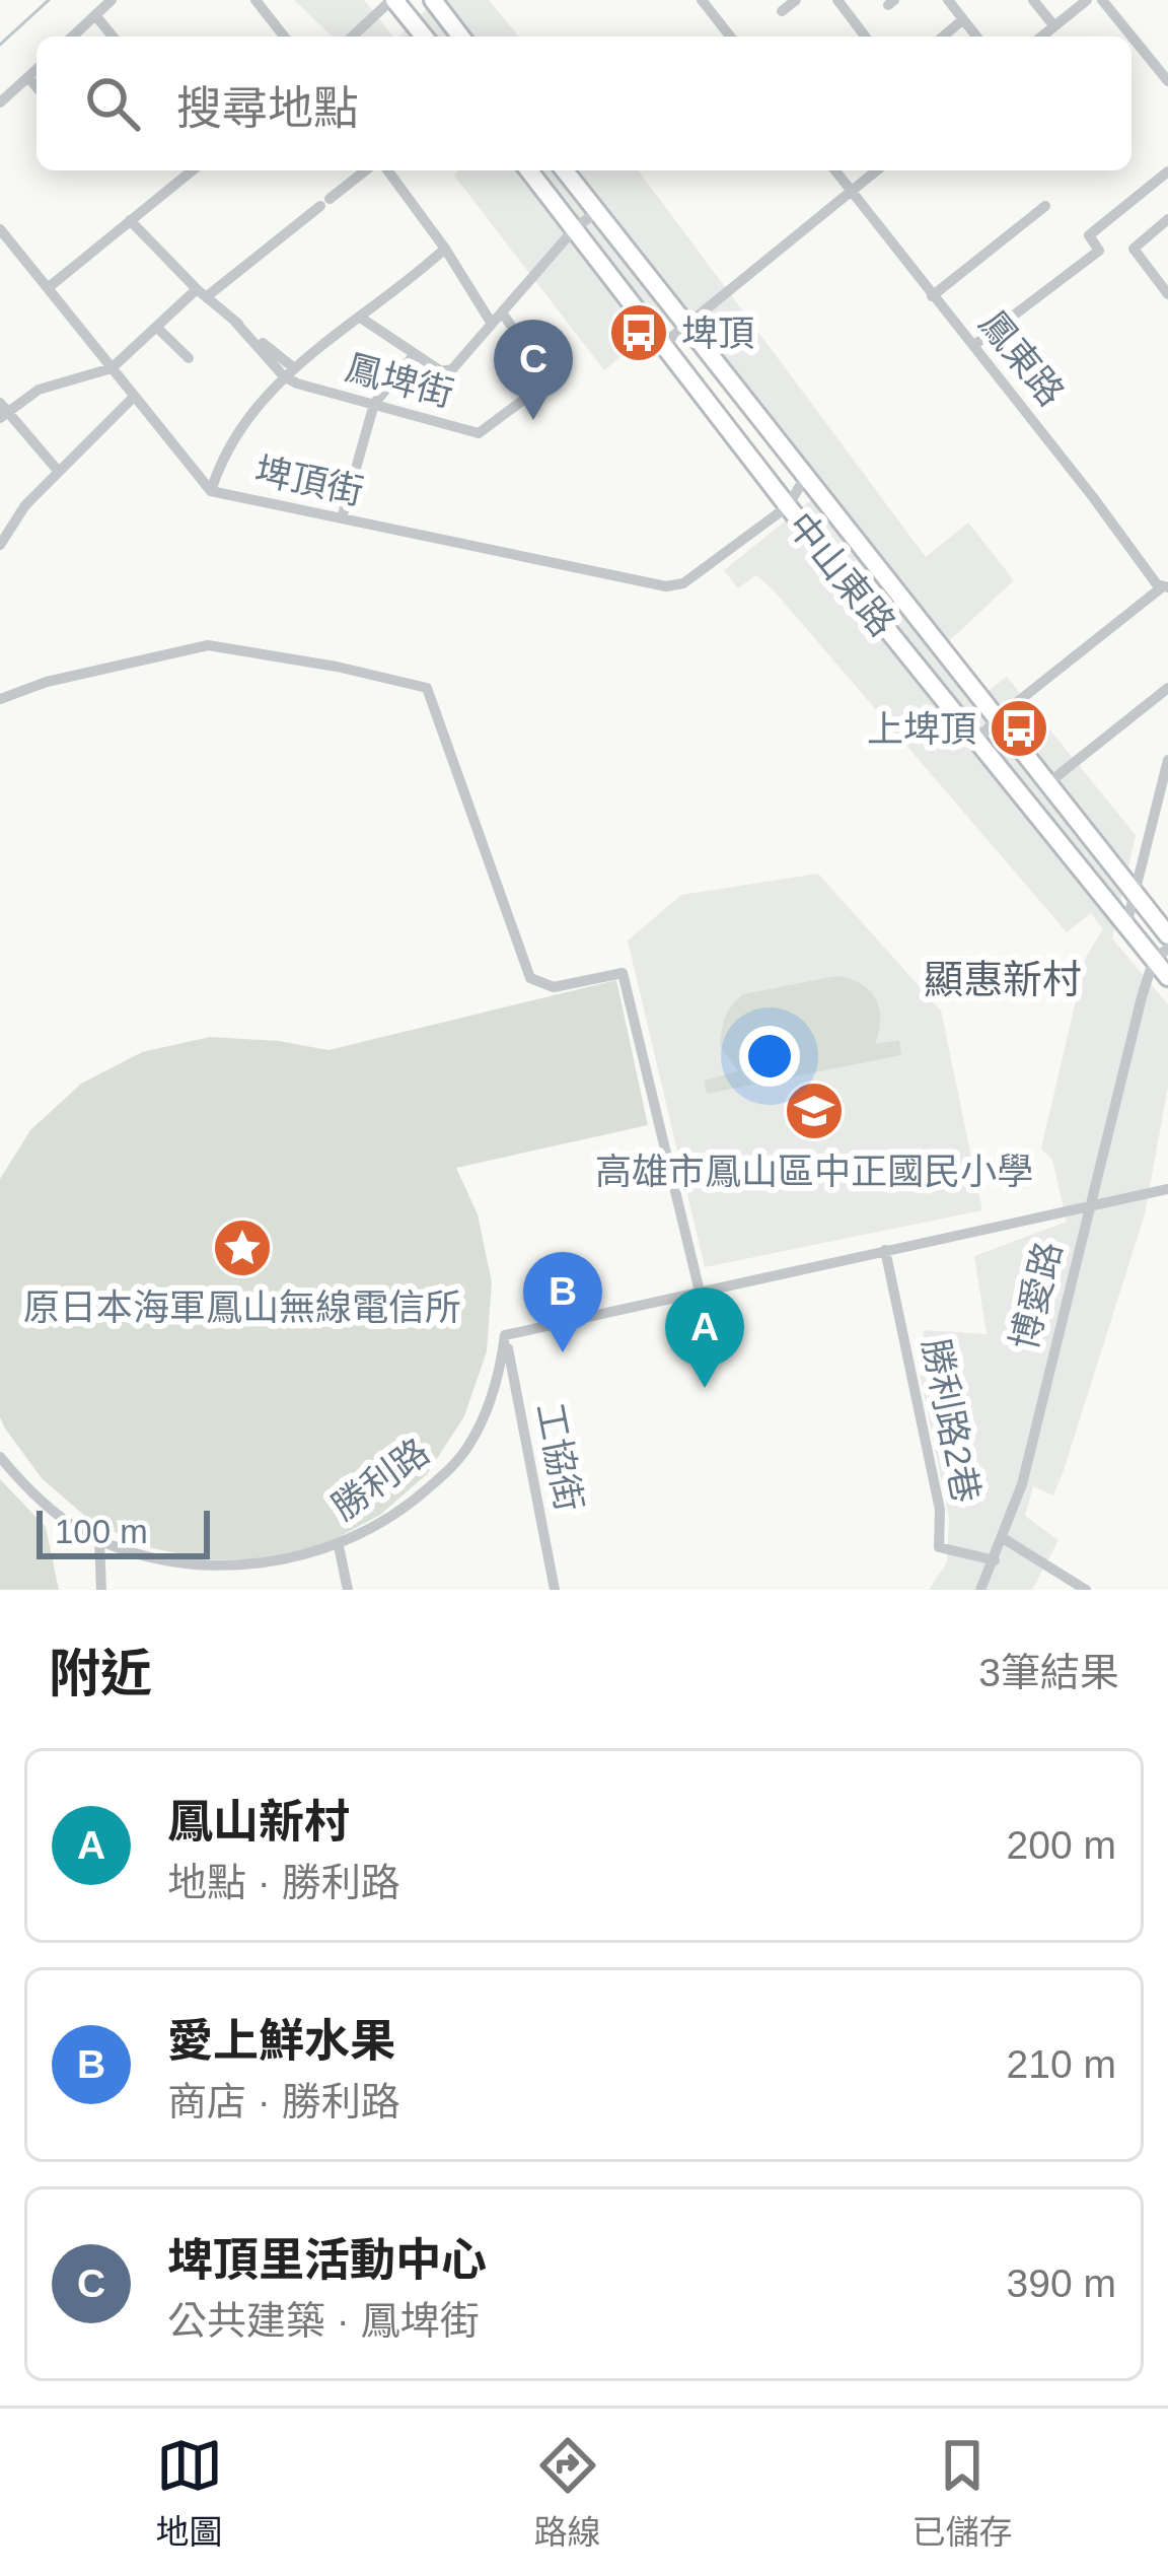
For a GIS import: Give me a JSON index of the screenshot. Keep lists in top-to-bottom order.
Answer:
{
  "streets": {
    "main road": ["中山東路"],
    "street": [
      "鳳東路",
      "鳳埤街",
      "埤頂街",
      "博愛路",
      "勝利路2巷",
      "工協街",
      "勝利路"
    ]
  },
  "crossings": [
    ["鳳埤街", "中山東路"],
    ["埤頂街", "中山東路"],
    ["中山東路", "博愛路"],
    ["博愛路", "勝利路2巷"],
    ["工協街", "勝利路"]
  ],
  "districts": ["顯惠新村"],
  "places": {
    "bus stop": ["埤頂", "上埤頂"],
    "school or university": ["高雄市鳳山區中正國民小學"],
    "place": ["原日本海軍鳳山無線電信所"]
  },
  "scale_bar": "100 m",
  "page": {
    "search": "搜尋地點",
    "pins": ["C", "B", "A"],
    "scale": "100 m",
    "heading": ["附近", "3筆結果"],
    "list": [
      {
        "mark": "A",
        "name": "鳳山新村",
        "note": "地點 · 勝利路",
        "value": "200 m"
      },
      {
        "mark": "B",
        "name": "愛上鮮水果",
        "note": "商店 · 勝利路",
        "value": "210 m"
      },
      {
        "mark": "C",
        "name": "埤頂里活動中心",
        "note": "公共建築 · 鳳埤街",
        "value": "390 m"
      }
    ],
    "nav": ["地圖", "路線", "已儲存"]
  }
}
